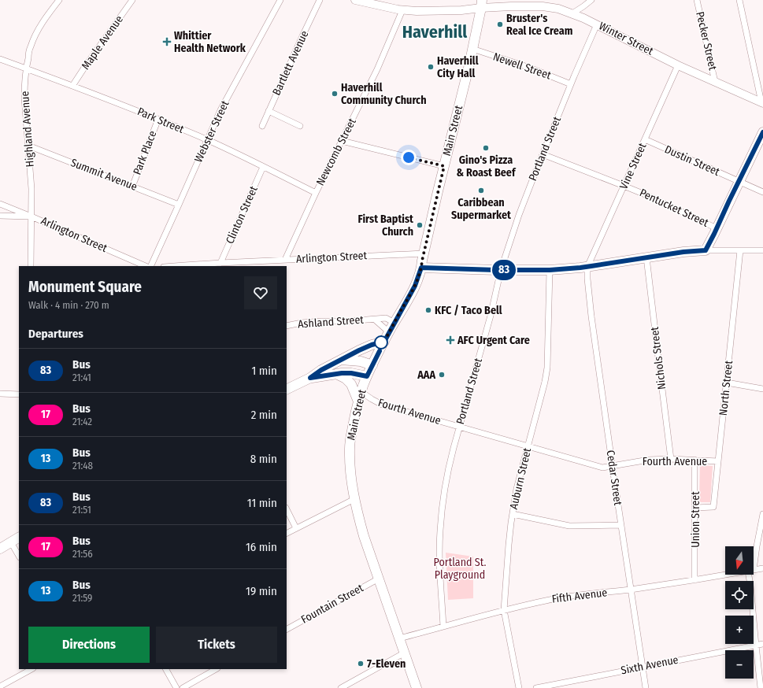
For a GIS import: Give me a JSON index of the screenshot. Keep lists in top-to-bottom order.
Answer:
{
  "streets": {
    "main road": ["Winter Street", "Main Street"],
    "street": [
      "Pecker Street",
      "Maple Avenue",
      "Bartlett Avenue",
      "Newell Street",
      "Park Street",
      "Highland Avenue",
      "Webster Street",
      "Portland Street",
      "Newcomb Street",
      "Park Place",
      "Dustin Street",
      "Vine Street",
      "Summit Avenue",
      "Pentucket Street",
      "Clinton Street",
      "Arlington Street",
      "Ashland Street",
      "Nichols Street",
      "North Street",
      "Fourth Avenue",
      "Cedar Street",
      "Auburn Street",
      "Union Street",
      "Fifth Avenue",
      "Fountain Street",
      "Sixth Avenue"
    ]
  },
  "crossings": [
    ["Winter Street", "Pecker Street"],
    ["Winter Street", "Main Street"],
    ["Winter Street", "Portland Street"],
    ["Winter Street", "Newcomb Street"],
    ["Winter Street", "Vine Street"],
    ["Maple Avenue", "Park Street"],
    ["Newell Street", "Main Street"],
    ["Newell Street", "Portland Street"],
    ["Park Street", "Highland Avenue"],
    ["Park Street", "Webster Street"],
    ["Park Street", "Newcomb Street"],
    ["Park Street", "Park Place"],
    ["Park Street", "Clinton Street"],
    ["Highland Avenue", "Summit Avenue"],
    ["Highland Avenue", "Arlington Street"],
    ["Main Street", "Arlington Street"],
    ["Main Street", "Ashland Street"],
    ["Main Street", "Fourth Avenue"],
    ["Main Street", "Fifth Avenue"],
    ["Main Street", "Fountain Street"],
    ["Webster Street", "Summit Avenue"],
    ["Portland Street", "Pentucket Street"],
    ["Portland Street", "Fourth Avenue"],
    ["Portland Street", "Fifth Avenue"],
    ["Newcomb Street", "Arlington Street"],
    ["Park Place", "Summit Avenue"],
    ["Dustin Street", "Vine Street"],
    ["Vine Street", "Pentucket Street"],
    ["Vine Street", "Cedar Street"],
    ["Clinton Street", "Arlington Street"],
    ["Nichols Street", "Fourth Avenue"],
    ["North Street", "Fourth Avenue"],
    ["North Street", "Union Street"],
    ["Fourth Avenue", "Cedar Street"],
    ["Fourth Avenue", "Auburn Street"],
    ["Fourth Avenue", "Union Street"],
    ["Cedar Street", "Fifth Avenue"],
    ["Cedar Street", "Sixth Avenue"],
    ["Auburn Street", "Fifth Avenue"],
    ["Union Street", "Fifth Avenue"]
  ],
  "districts": ["Haverhill"],
  "parks": ["Portland St. Playground"],
  "places": {
    "other": [
      "Bruster's Real Ice Cream",
      "Haverhill City Hall",
      "Haverhill Community Church",
      "Gino's Pizza & Roast Beef",
      "Caribbean Supermarket",
      "First Baptist Church",
      "KFC / Taco Bell",
      "AAA",
      "7-Eleven"
    ],
    "health": ["Whittier Health Network", "AFC Urgent Care"]
  },
  "lines": ["bus line 83"],
  "north": "bottom",
  "page": {
    "on_map": "83",
    "heading": [
      ["Monument Square", "Walk · 4 min · 270 m"],
      "Departures"
    ],
    "list": [
      {
        "mark": "83",
        "name": "Bus",
        "note": "21:41",
        "value": "1 min"
      },
      {
        "mark": "17",
        "name": "Bus",
        "note": "21:42",
        "value": "2 min"
      },
      {
        "mark": "13",
        "name": "Bus",
        "note": "21:48",
        "value": "8 min"
      },
      {
        "mark": "83",
        "name": "Bus",
        "note": "21:51",
        "value": "11 min"
      },
      {
        "mark": "17",
        "name": "Bus",
        "note": "21:56",
        "value": "16 min"
      },
      {
        "mark": "13",
        "name": "Bus",
        "note": "21:59",
        "value": "19 min"
      }
    ],
    "map_buttons": ["+", "−"],
    "buttons": ["Directions", "Tickets"]
  }
}
